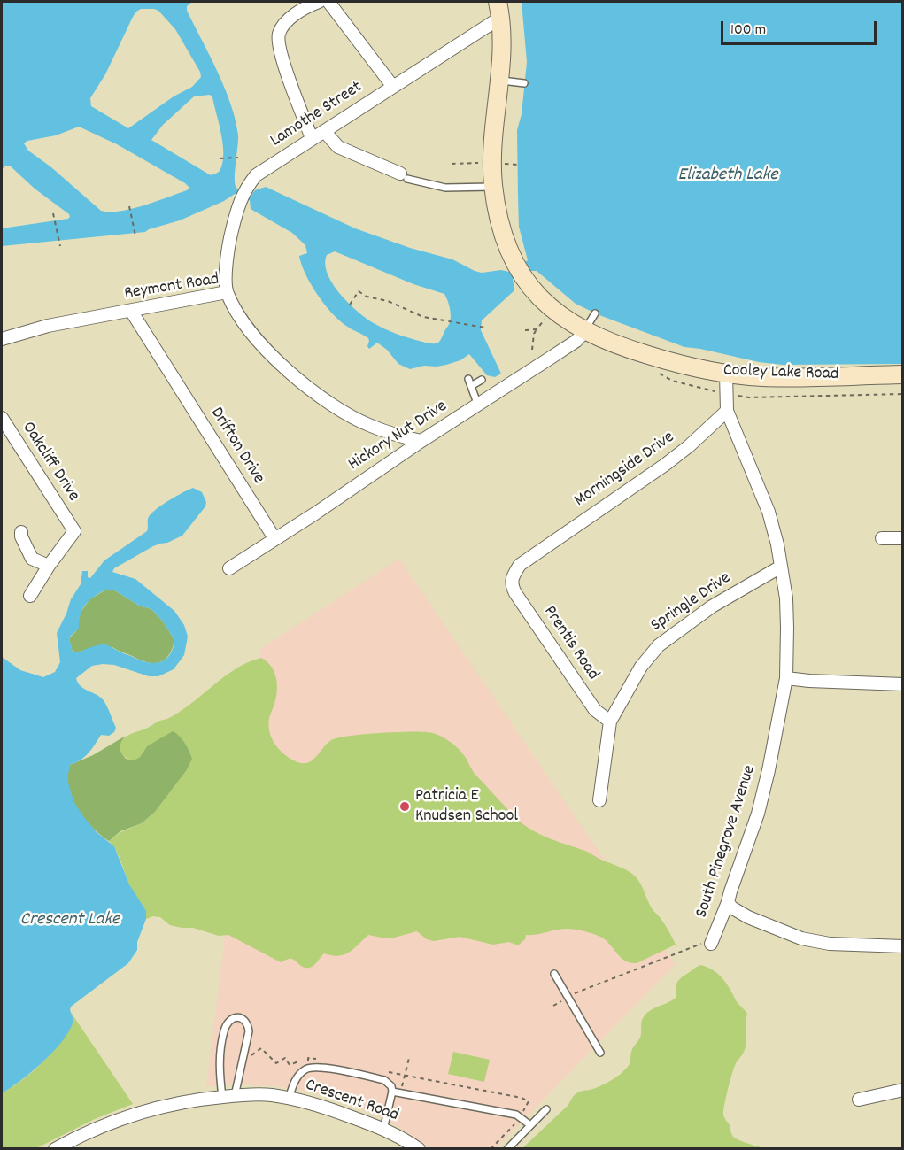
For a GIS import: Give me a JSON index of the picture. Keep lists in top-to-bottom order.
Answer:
{
  "streets": {
    "main road": ["Cooley Lake Road"],
    "street": [
      "Lamothe Street",
      "Reymont Road",
      "Hickory Nut Drive",
      "Drifton Drive",
      "Oakcliff Drive",
      "Morningside Drive",
      "Springle Drive",
      "Prentis Road",
      "South Pinegrove Avenue",
      "Crescent Road"
    ]
  },
  "crossings": [
    ["Lamothe Street", "Reymont Road"],
    ["Lamothe Street", "Cooley Lake Road"],
    ["Reymont Road", "Hickory Nut Drive"],
    ["Reymont Road", "Drifton Drive"],
    ["Cooley Lake Road", "Hickory Nut Drive"],
    ["Hickory Nut Drive", "Drifton Drive"],
    ["Morningside Drive", "Prentis Road"],
    ["Morningside Drive", "South Pinegrove Avenue"],
    ["Springle Drive", "Prentis Road"],
    ["Springle Drive", "South Pinegrove Avenue"]
  ],
  "water": ["Elizabeth Lake", "Crescent Lake"],
  "places": ["Patricia E Knudsen School"],
  "scale_bar": "100 m"
}
